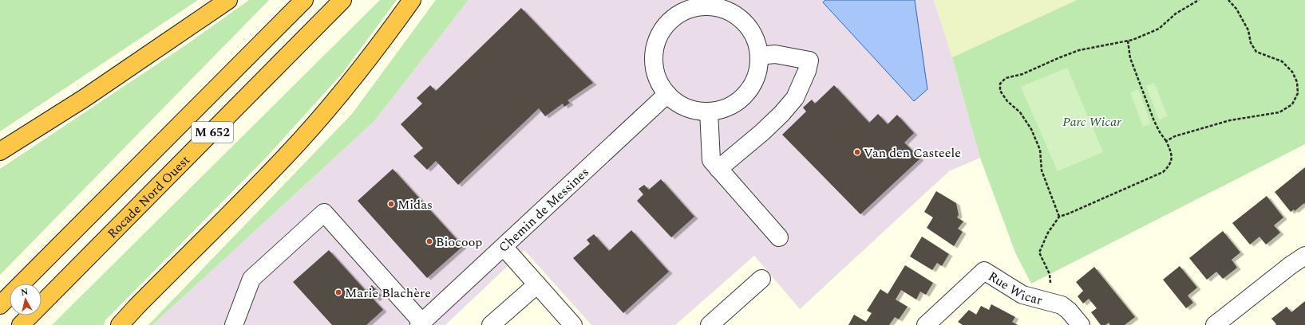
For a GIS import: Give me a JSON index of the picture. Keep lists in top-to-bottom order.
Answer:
{
  "streets": {
    "highway": ["M 652", "Rocade Nord Ouest"],
    "street": ["Chemin de Messines", "Rue Wicar"]
  },
  "parks": ["Parc Wicar"],
  "places": [
    "Van den Casteele",
    "Midas",
    "Biocoop",
    "Marie Blachère"
  ],
  "north": "top"
}
